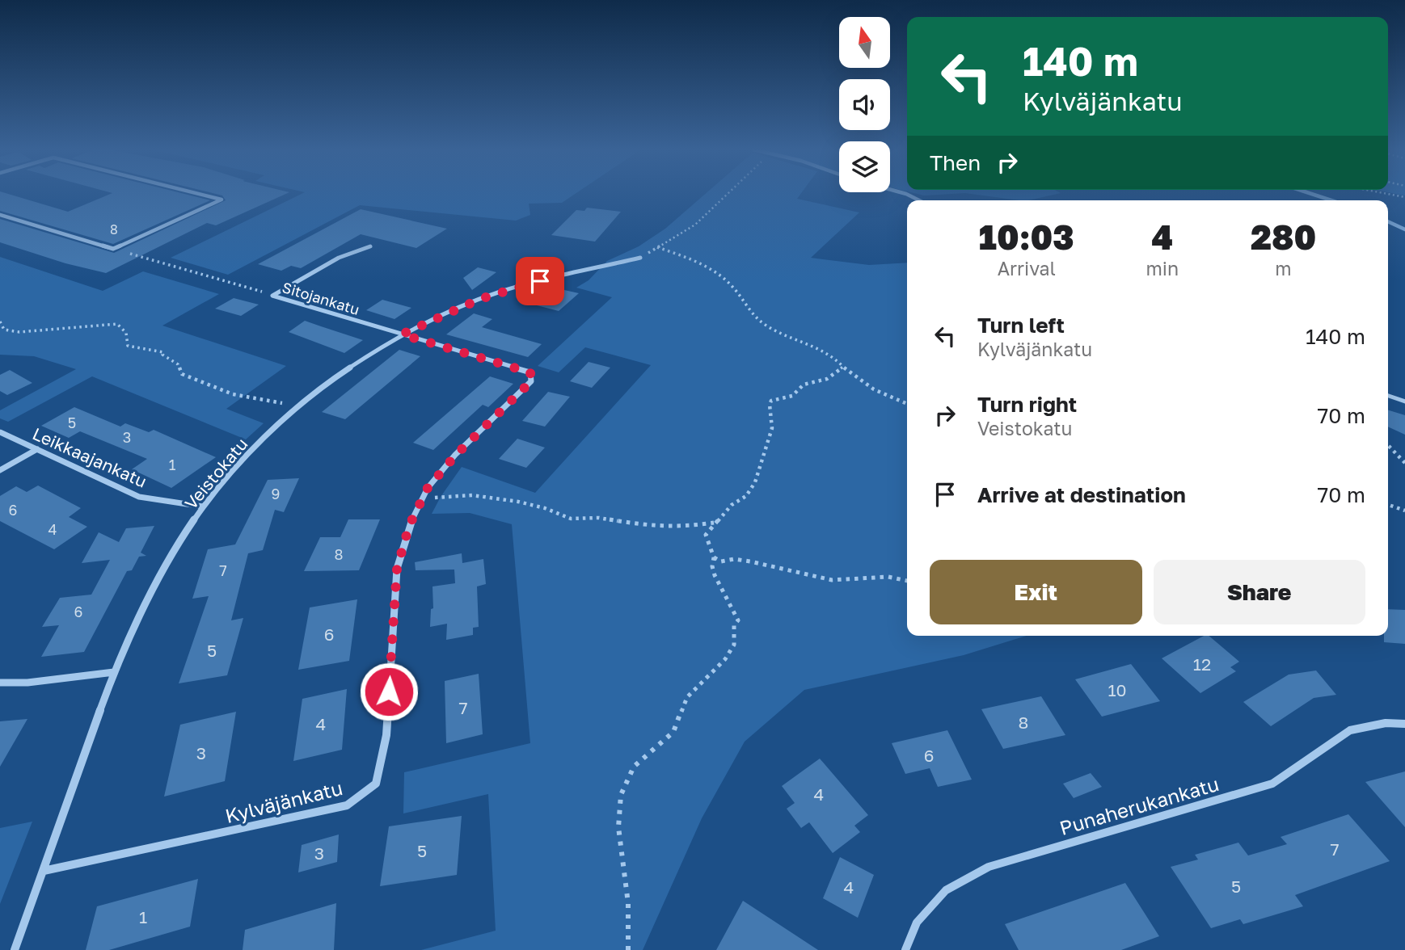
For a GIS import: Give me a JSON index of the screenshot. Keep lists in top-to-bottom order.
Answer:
{
  "streets": {
    "street": [
      "Sitojankatu",
      "Leikkaajankatu",
      "Veistokatu",
      "Kylväjänkatu",
      "Punaherukankatu"
    ]
  },
  "crossings": [
    ["Sitojankatu", "Veistokatu"],
    ["Sitojankatu", "Kylväjänkatu"],
    ["Leikkaajankatu", "Veistokatu"],
    ["Veistokatu", "Kylväjänkatu"]
  ],
  "house_numbers": [
    "8",
    "5",
    "3",
    "1",
    "9",
    "6",
    "4",
    "8",
    "7",
    "6",
    "6",
    "5",
    "12",
    "10",
    "7",
    "8",
    "4",
    "3",
    "6",
    "4",
    "7",
    "5",
    "3",
    "5",
    "4",
    "1"
  ],
  "north": "top",
  "page": {
    "turn": ["140 m", "Kylväjänkatu"],
    "then": "Then",
    "eta": [
      "10:03",
      "Arrival",
      "4",
      "min",
      "280",
      "m"
    ],
    "list": [
      {
        "name": "Turn left",
        "note": "Kylväjänkatu",
        "value": "140 m"
      },
      {
        "name": "Turn right",
        "note": "Veistokatu",
        "value": "70 m"
      },
      {
        "name": "Arrive at destination",
        "value": "70 m"
      }
    ],
    "buttons": ["Exit", "Share"]
  }
}
